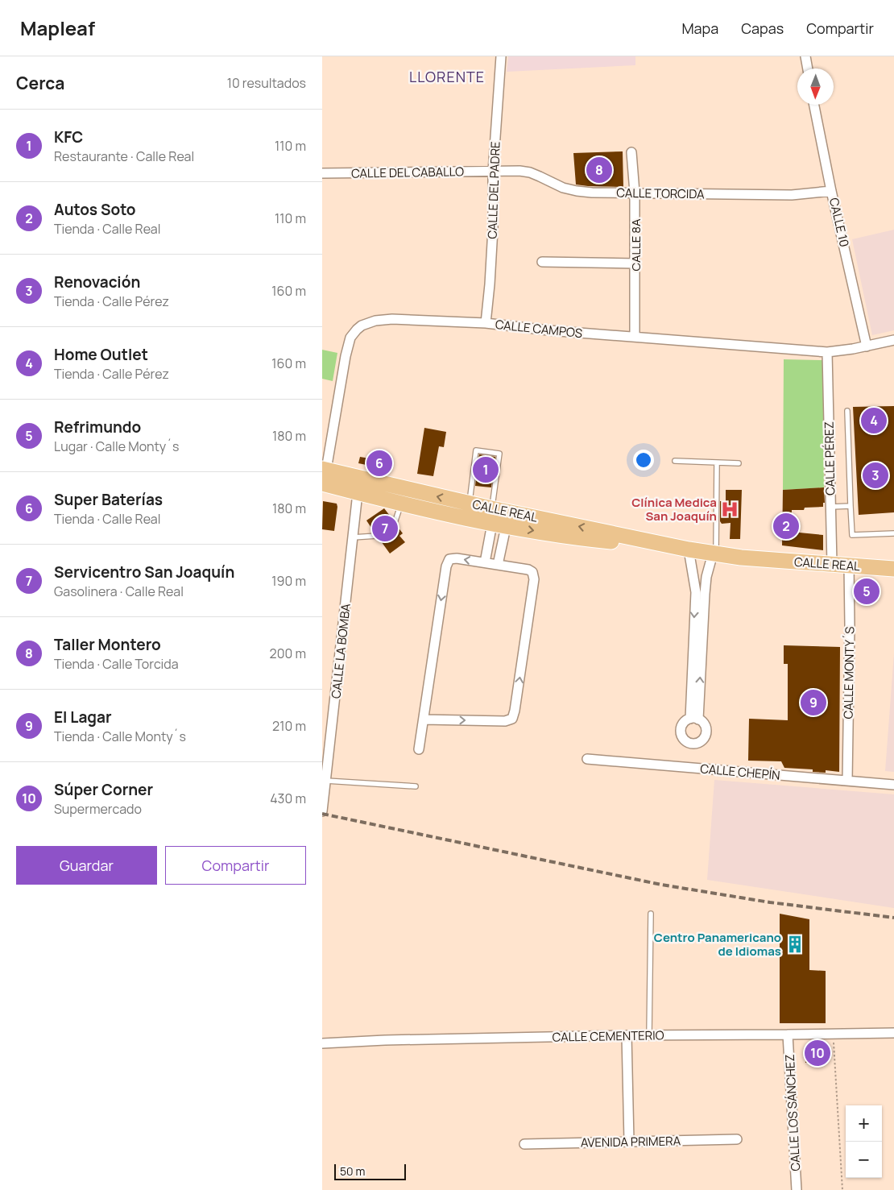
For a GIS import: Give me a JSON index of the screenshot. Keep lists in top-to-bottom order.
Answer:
{
  "streets": {
    "main road": ["CALLE REAL"],
    "street": [
      "CALLE DEL CABALLO",
      "CALLE DEL PADRE",
      "CALLE TORCIDA",
      "CALLE 10",
      "CALLE 8A",
      "CALLE CAMPOS",
      "CALLE PÉREZ",
      "CALLE LA BOMBA",
      "CALLE MONTY´S",
      "CALLE CHEPÍN",
      "CALLE CEMENTERIO",
      "CALLE LOS SÁNCHEZ",
      "AVENIDA PRIMERA"
    ]
  },
  "crossings": [
    ["CALLE DEL CABALLO", "CALLE DEL PADRE"],
    ["CALLE DEL CABALLO", "CALLE TORCIDA"],
    ["CALLE DEL PADRE", "CALLE TORCIDA"],
    ["CALLE DEL PADRE", "CALLE CAMPOS"],
    ["CALLE TORCIDA", "CALLE 10"],
    ["CALLE TORCIDA", "CALLE 8A"],
    ["CALLE 10", "CALLE CAMPOS"],
    ["CALLE 8A", "CALLE CAMPOS"],
    ["CALLE CAMPOS", "CALLE PÉREZ"],
    ["CALLE CAMPOS", "CALLE REAL"],
    ["CALLE PÉREZ", "CALLE REAL"],
    ["CALLE REAL", "CALLE LA BOMBA"],
    ["CALLE REAL", "CALLE MONTY´S"],
    ["CALLE MONTY´S", "CALLE CHEPÍN"],
    ["CALLE CEMENTERIO", "CALLE LOS SÁNCHEZ"]
  ],
  "districts": ["LLORENTE"],
  "places": {
    "hospital": ["Clínica Medica San Joaquín"],
    "building": ["Centro Panamericano de Idiomas"]
  },
  "scale_bar": "50 m",
  "north": "bottom",
  "page": {
    "header": "Mapleaf",
    "nav": ["Mapa", "Capas", "Compartir"],
    "heading": ["Cerca", "10 resultados"],
    "list": [
      {
        "mark": "1",
        "name": "KFC",
        "note": "Restaurante · Calle Real",
        "value": "110 m"
      },
      {
        "mark": "2",
        "name": "Autos Soto",
        "note": "Tienda · Calle Real",
        "value": "110 m"
      },
      {
        "mark": "3",
        "name": "Renovación",
        "note": "Tienda · Calle Pérez",
        "value": "160 m"
      },
      {
        "mark": "4",
        "name": "Home Outlet",
        "note": "Tienda · Calle Pérez",
        "value": "160 m"
      },
      {
        "mark": "5",
        "name": "Refrimundo",
        "note": "Lugar · Calle Monty´s",
        "value": "180 m"
      },
      {
        "mark": "6",
        "name": "Super Baterías",
        "note": "Tienda · Calle Real",
        "value": "180 m"
      },
      {
        "mark": "7",
        "name": "Servicentro San Joaquín",
        "note": "Gasolinera · Calle Real",
        "value": "190 m"
      },
      {
        "mark": "8",
        "name": "Taller Montero",
        "note": "Tienda · Calle Torcida",
        "value": "200 m"
      },
      {
        "mark": "9",
        "name": "El Lagar",
        "note": "Tienda · Calle Monty´s",
        "value": "210 m"
      },
      {
        "mark": "10",
        "name": "Súper Corner",
        "note": "Supermercado",
        "value": "430 m"
      }
    ],
    "pins": [
      "8",
      "4",
      "6",
      "1",
      "3",
      "2",
      "7",
      "5",
      "9",
      "10"
    ],
    "buttons": ["Guardar", "Compartir"],
    "map_buttons": ["+", "−"],
    "scale": "50 m"
  }
}
